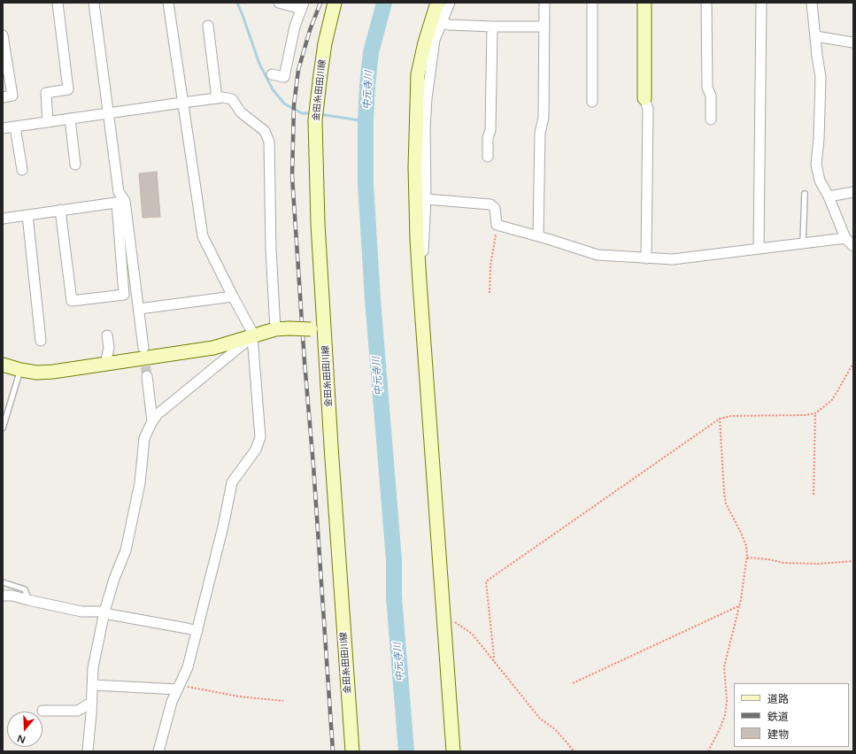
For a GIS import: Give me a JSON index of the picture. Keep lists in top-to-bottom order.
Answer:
{
  "streets": {
    "street": ["金田糸田田川線"]
  },
  "water": ["中元寺川"],
  "legend": ["道路", "鉄道", "建物"],
  "north": "bottom"
}
